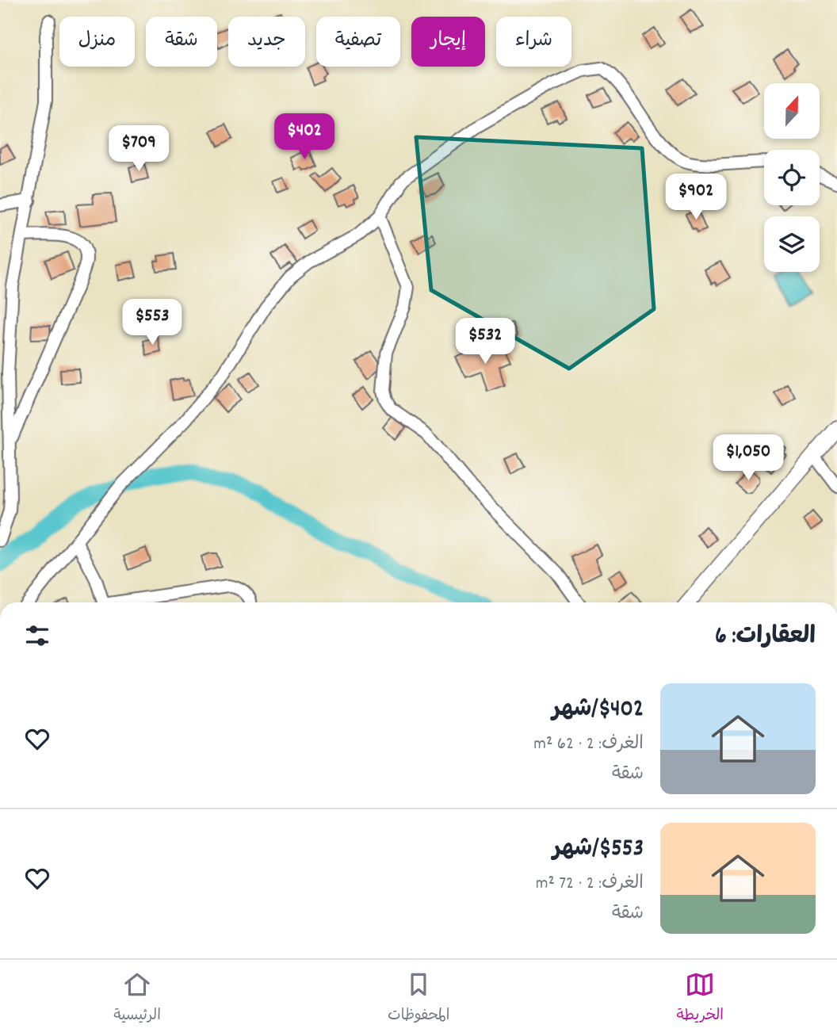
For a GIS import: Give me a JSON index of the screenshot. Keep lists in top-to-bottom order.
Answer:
{
  "north": "top",
  "page": {
    "chip": [
      "شراء",
      "إيجار",
      "تصفية",
      "جديد",
      "شقة",
      "منزل"
    ],
    "price": [
      "$402",
      "$709",
      "$902",
      "$553",
      "$532",
      "$1,050"
    ],
    "heading": "العقارات: 6",
    "list": [
      {
        "name": "$402/شهر",
        "note": "الغرف: 2 · 62 m² · شقة"
      },
      {
        "name": "$553/شهر",
        "note": "الغرف: 2 · 72 m² · شقة"
      }
    ],
    "tabs": ["الخريطة", "المحفوظات", "الرئيسية"]
  }
}
